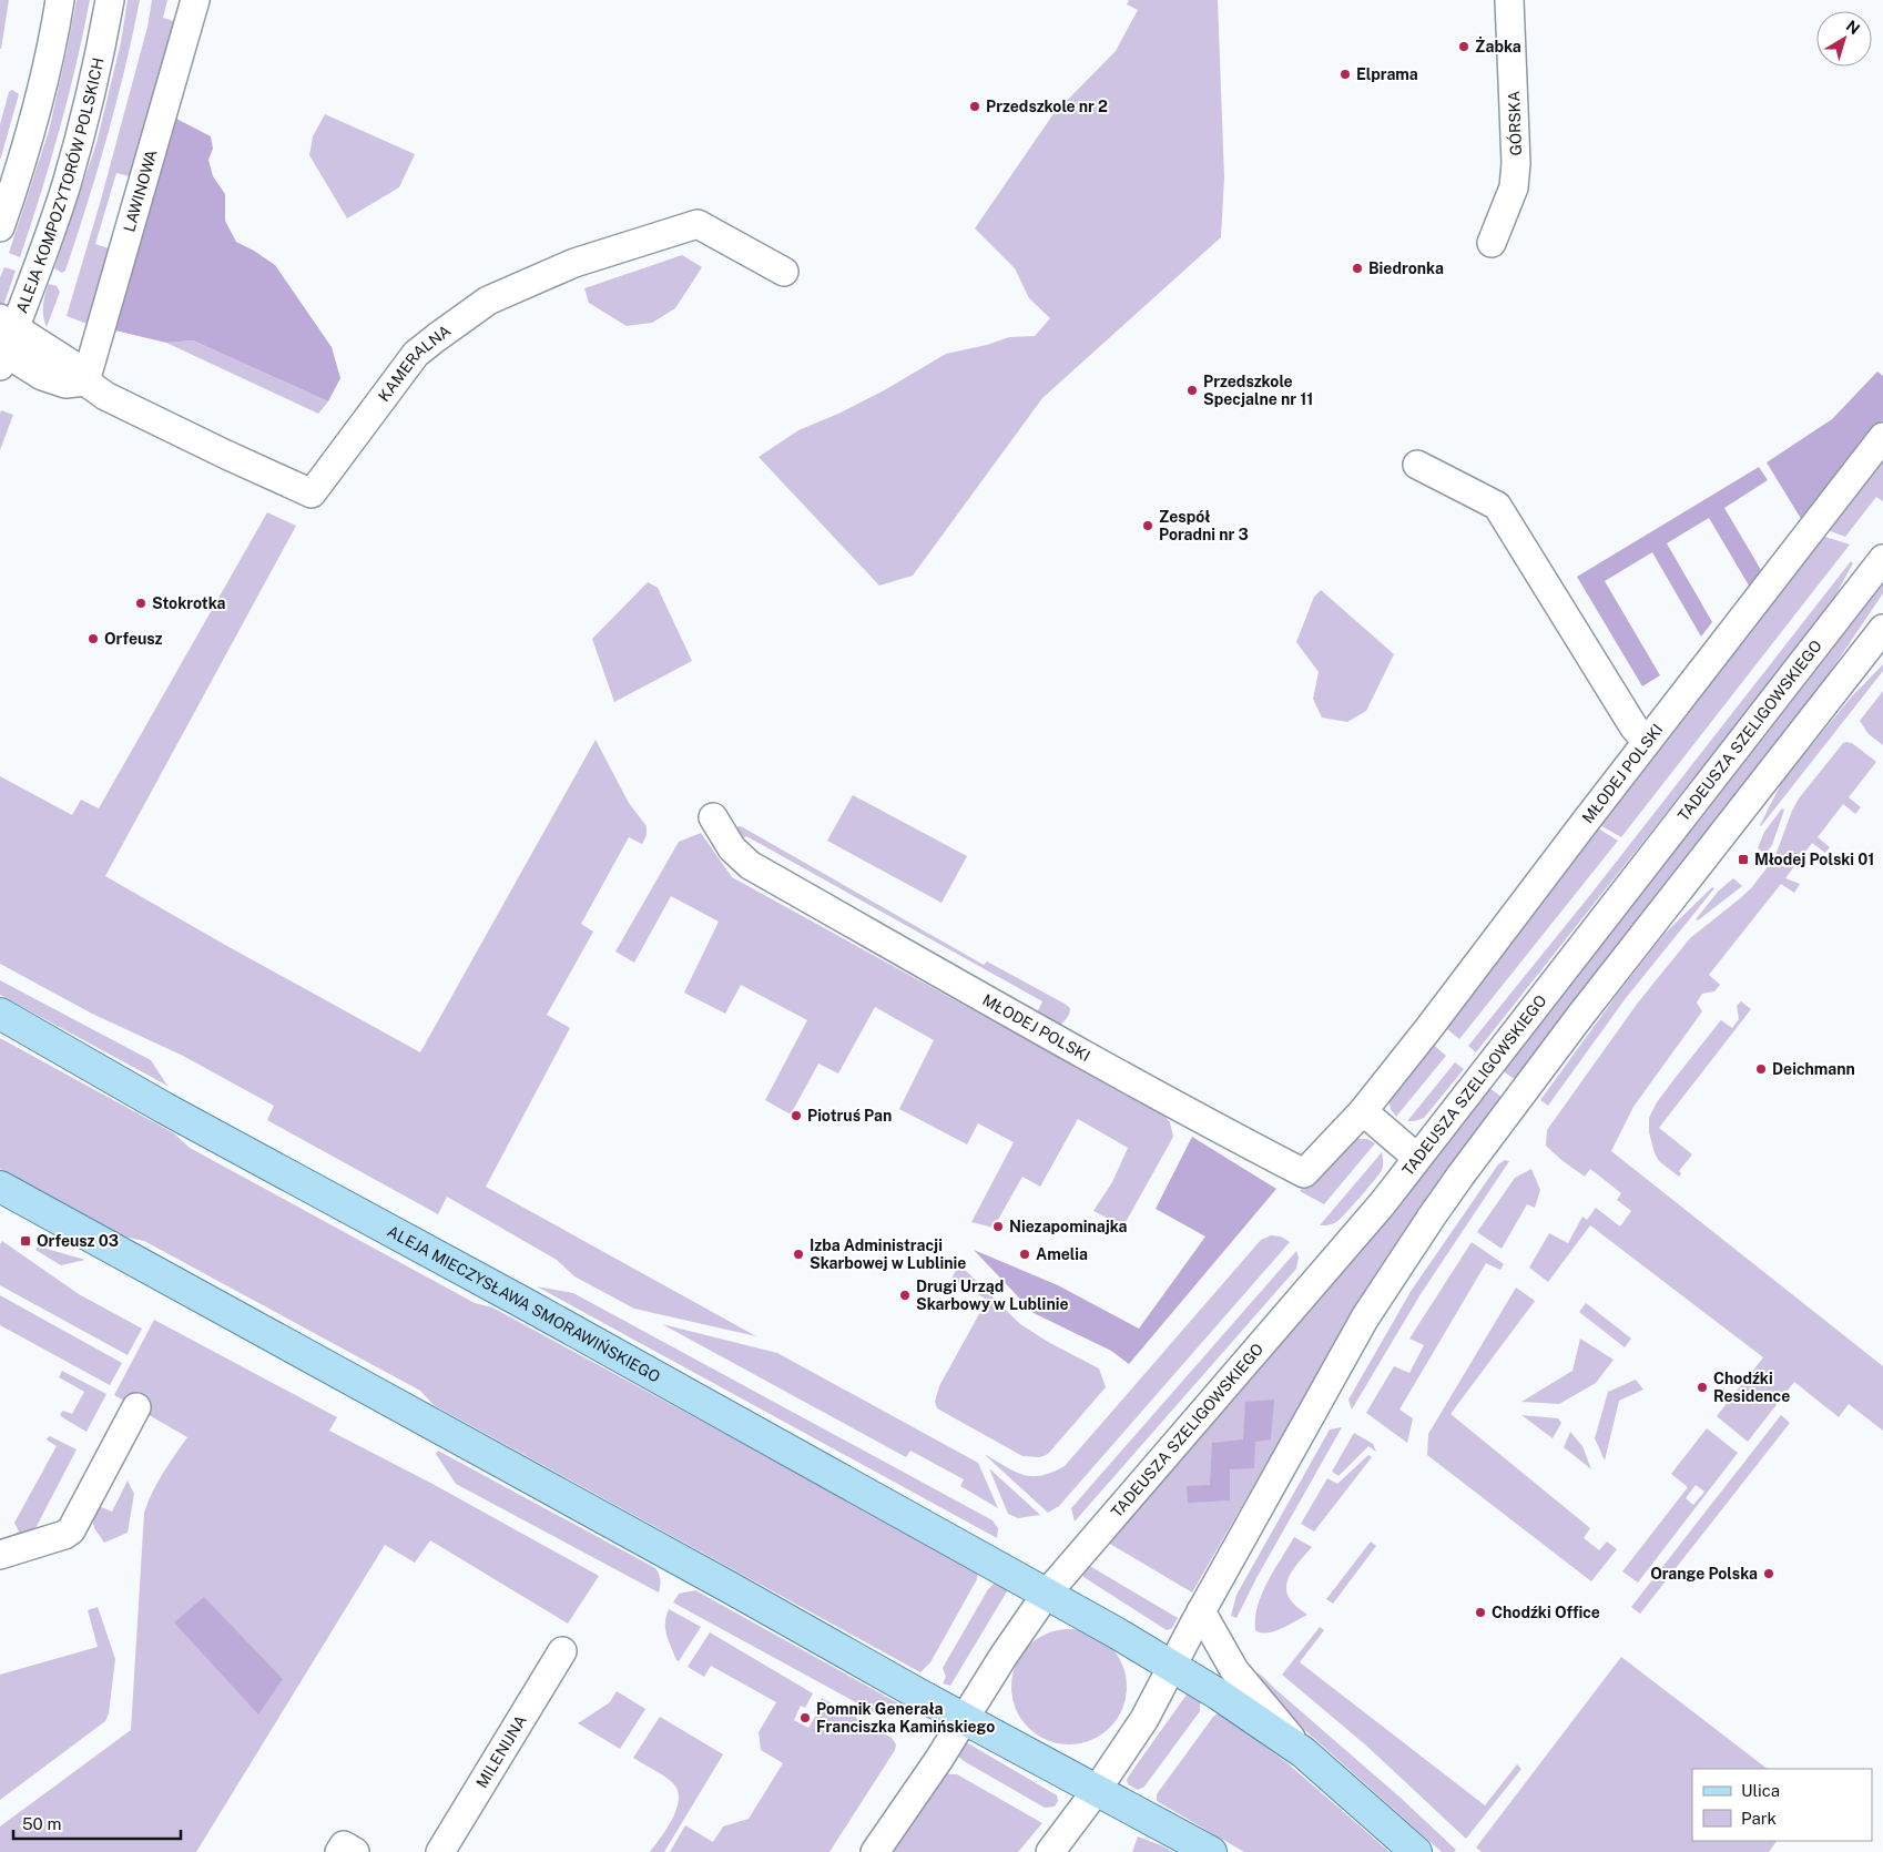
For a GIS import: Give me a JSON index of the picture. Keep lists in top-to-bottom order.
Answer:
{
  "streets": {
    "main road": ["ALEJA MIECZYSŁAWA SMORAWIŃSKIEGO"],
    "street": [
      "GÓRSKA",
      "ALEJA KOMPOZYTORÓW POLSKICH",
      "LAWINOWA",
      "KAMERALNA",
      "TADEUSZA SZELIGOWSKIEGO",
      "MŁODEJ POLSKI",
      "MILENIJNA"
    ]
  },
  "crossings": [
    ["LAWINOWA", "KAMERALNA"],
    ["TADEUSZA SZELIGOWSKIEGO", "ALEJA MIECZYSŁAWA SMORAWIŃSKIEGO"]
  ],
  "places": {
    "other": [
      "Żabka",
      "Elprama",
      "Przedszkole nr 2",
      "Biedronka",
      "Przedszkole Specjalne nr 11",
      "Zespół Poradni nr 3",
      "Stokrotka",
      "Orfeusz",
      "Deichmann",
      "Piotruś Pan",
      "Niezapominajka",
      "Izba Administracji Skarbowej w Lublinie",
      "Amelia",
      "Drugi Urząd Skarbowy w Lublinie",
      "Chodźki Residence",
      "Orange Polska",
      "Chodźki Office",
      "Pomnik Generała Franciszka Kamińskiego"
    ],
    "transit": ["Młodej Polski 01", "Orfeusz 03"]
  },
  "legend": ["Ulica", "Park"],
  "scale_bar": "50 m",
  "north": "top right"
}
